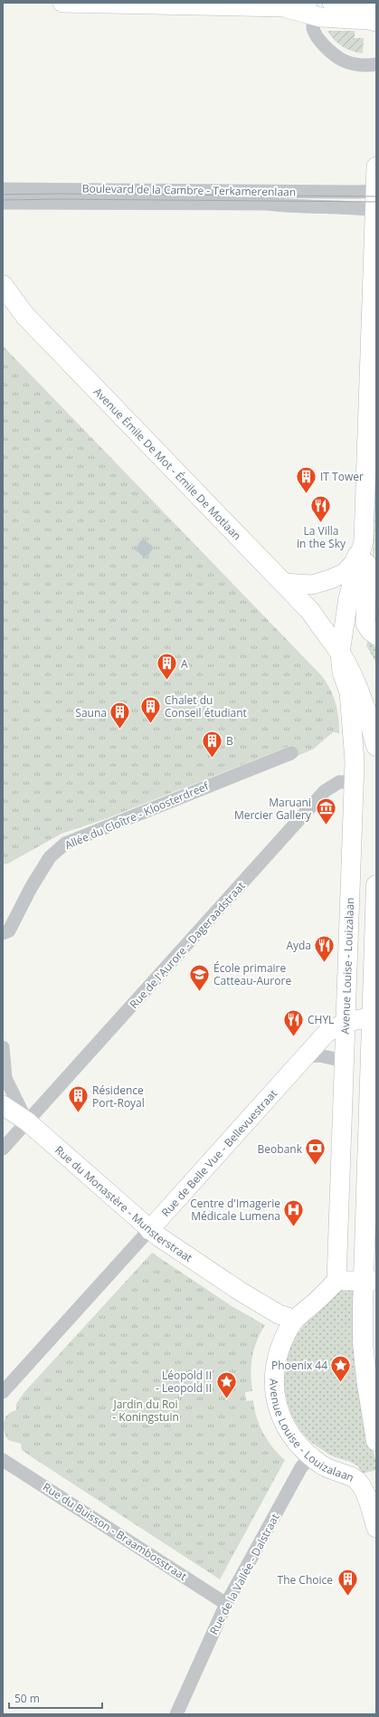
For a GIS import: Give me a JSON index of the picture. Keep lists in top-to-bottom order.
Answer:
{
  "streets": {
    "main road": [
      "Avenue Émile De Mot - Émile De Motlaan",
      "Avenue Louise - Louizalaan",
      "Rue de Belle Vue - Bellevuestraat",
      "Rue du Monastère - Munsterstraat"
    ],
    "street": [
      "Boulevard de la Cambre - Terkamerenlaan",
      "Allée du Cloître - Kloosterdreef",
      "Rue de l'Aurore - Dageraadstraat",
      "Rue du Buisson - Braambosstraat",
      "Rue de la Vallée - Dalstraat"
    ]
  },
  "crossings": [
    ["Boulevard de la Cambre - Terkamerenlaan", "Avenue Louise - Louizalaan"],
    ["Avenue Émile De Mot - Émile De Motlaan", "Avenue Louise - Louizalaan"],
    ["Rue de l'Aurore - Dageraadstraat", "Avenue Louise - Louizalaan"],
    ["Rue de l'Aurore - Dageraadstraat", "Rue du Monastère - Munsterstraat"],
    ["Avenue Louise - Louizalaan", "Rue de Belle Vue - Bellevuestraat"],
    ["Avenue Louise - Louizalaan", "Rue du Monastère - Munsterstraat"],
    ["Avenue Louise - Louizalaan", "Rue de la Vallée - Dalstraat"],
    ["Rue de Belle Vue - Bellevuestraat", "Rue du Monastère - Munsterstraat"],
    ["Rue du Buisson - Braambosstraat", "Rue de la Vallée - Dalstraat"]
  ],
  "parks": ["Jardin du Roi - Koningstuin"],
  "places": {
    "building": [
      "IT Tower",
      "A",
      "Chalet du Conseil étudiant",
      "Sauna",
      "B",
      "Résidence Port-Royal",
      "The Choice"
    ],
    "restaurant": ["La Villa in the Sky", "Ayda", "CHYL"],
    "museum": ["Maruani Mercier Gallery"],
    "school or university": ["École primaire Catteau-Aurore"],
    "bank": ["Beobank"],
    "hospital": ["Centre d'Imagerie Médicale Lumena"],
    "place": ["Phoenix 44", "Léopold II - Leopold II"]
  },
  "scale_bar": "50 m"
}
